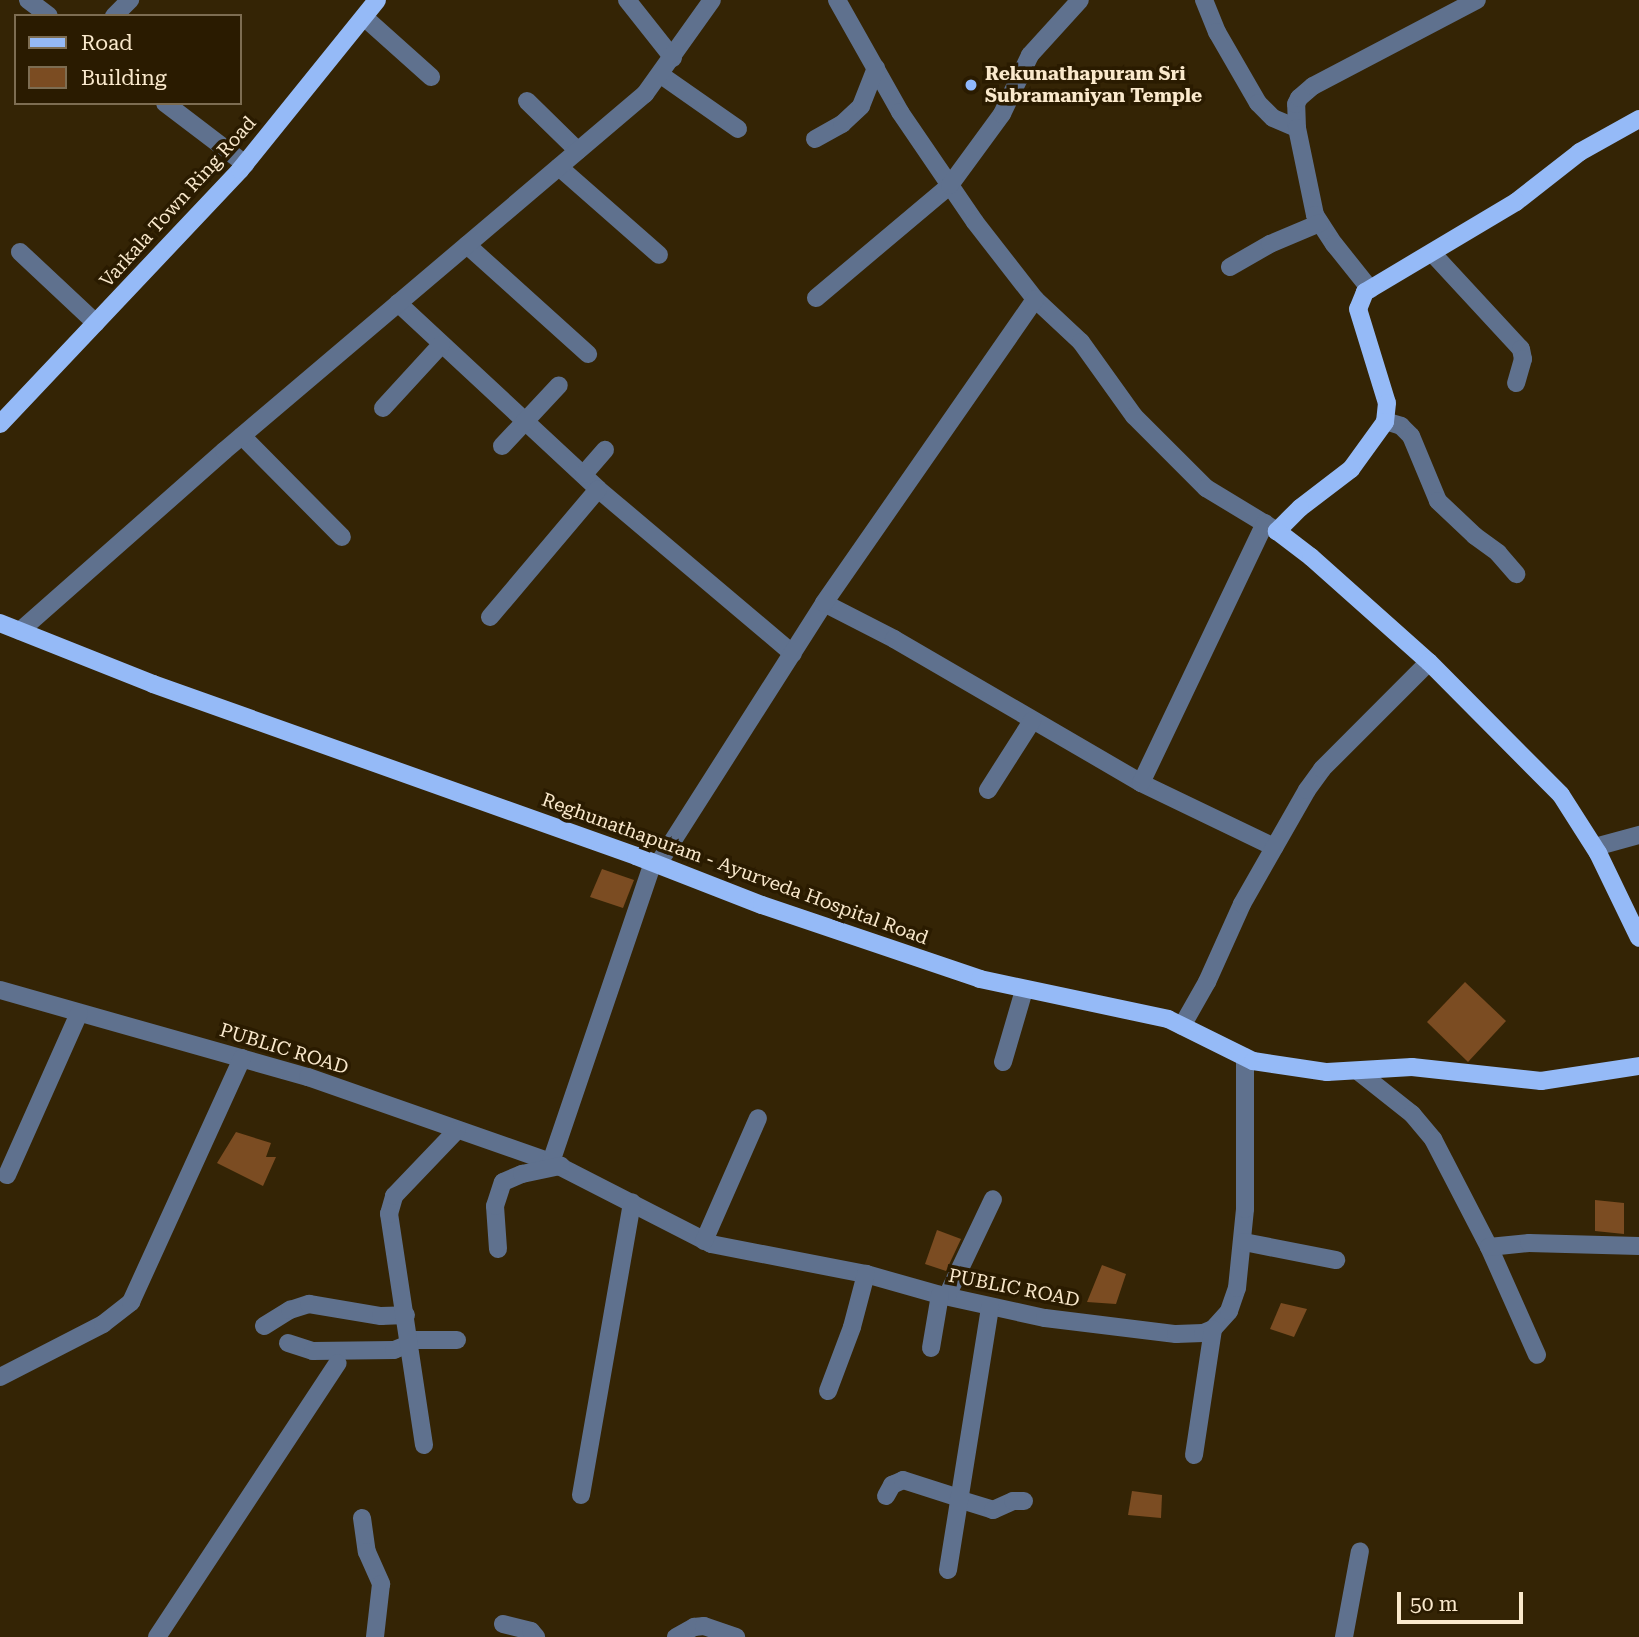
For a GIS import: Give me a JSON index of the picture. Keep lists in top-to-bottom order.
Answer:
{
  "streets": {
    "main road": ["Varkala Town Ring Road", "Reghunathapuram - Ayurveda Hospital Road"],
    "street": ["PUBLIC ROAD"]
  },
  "places": ["Rekunathapuram Sri Subramaniyan Temple"],
  "legend": ["Road", "Building"],
  "scale_bar": "50 m"
}
